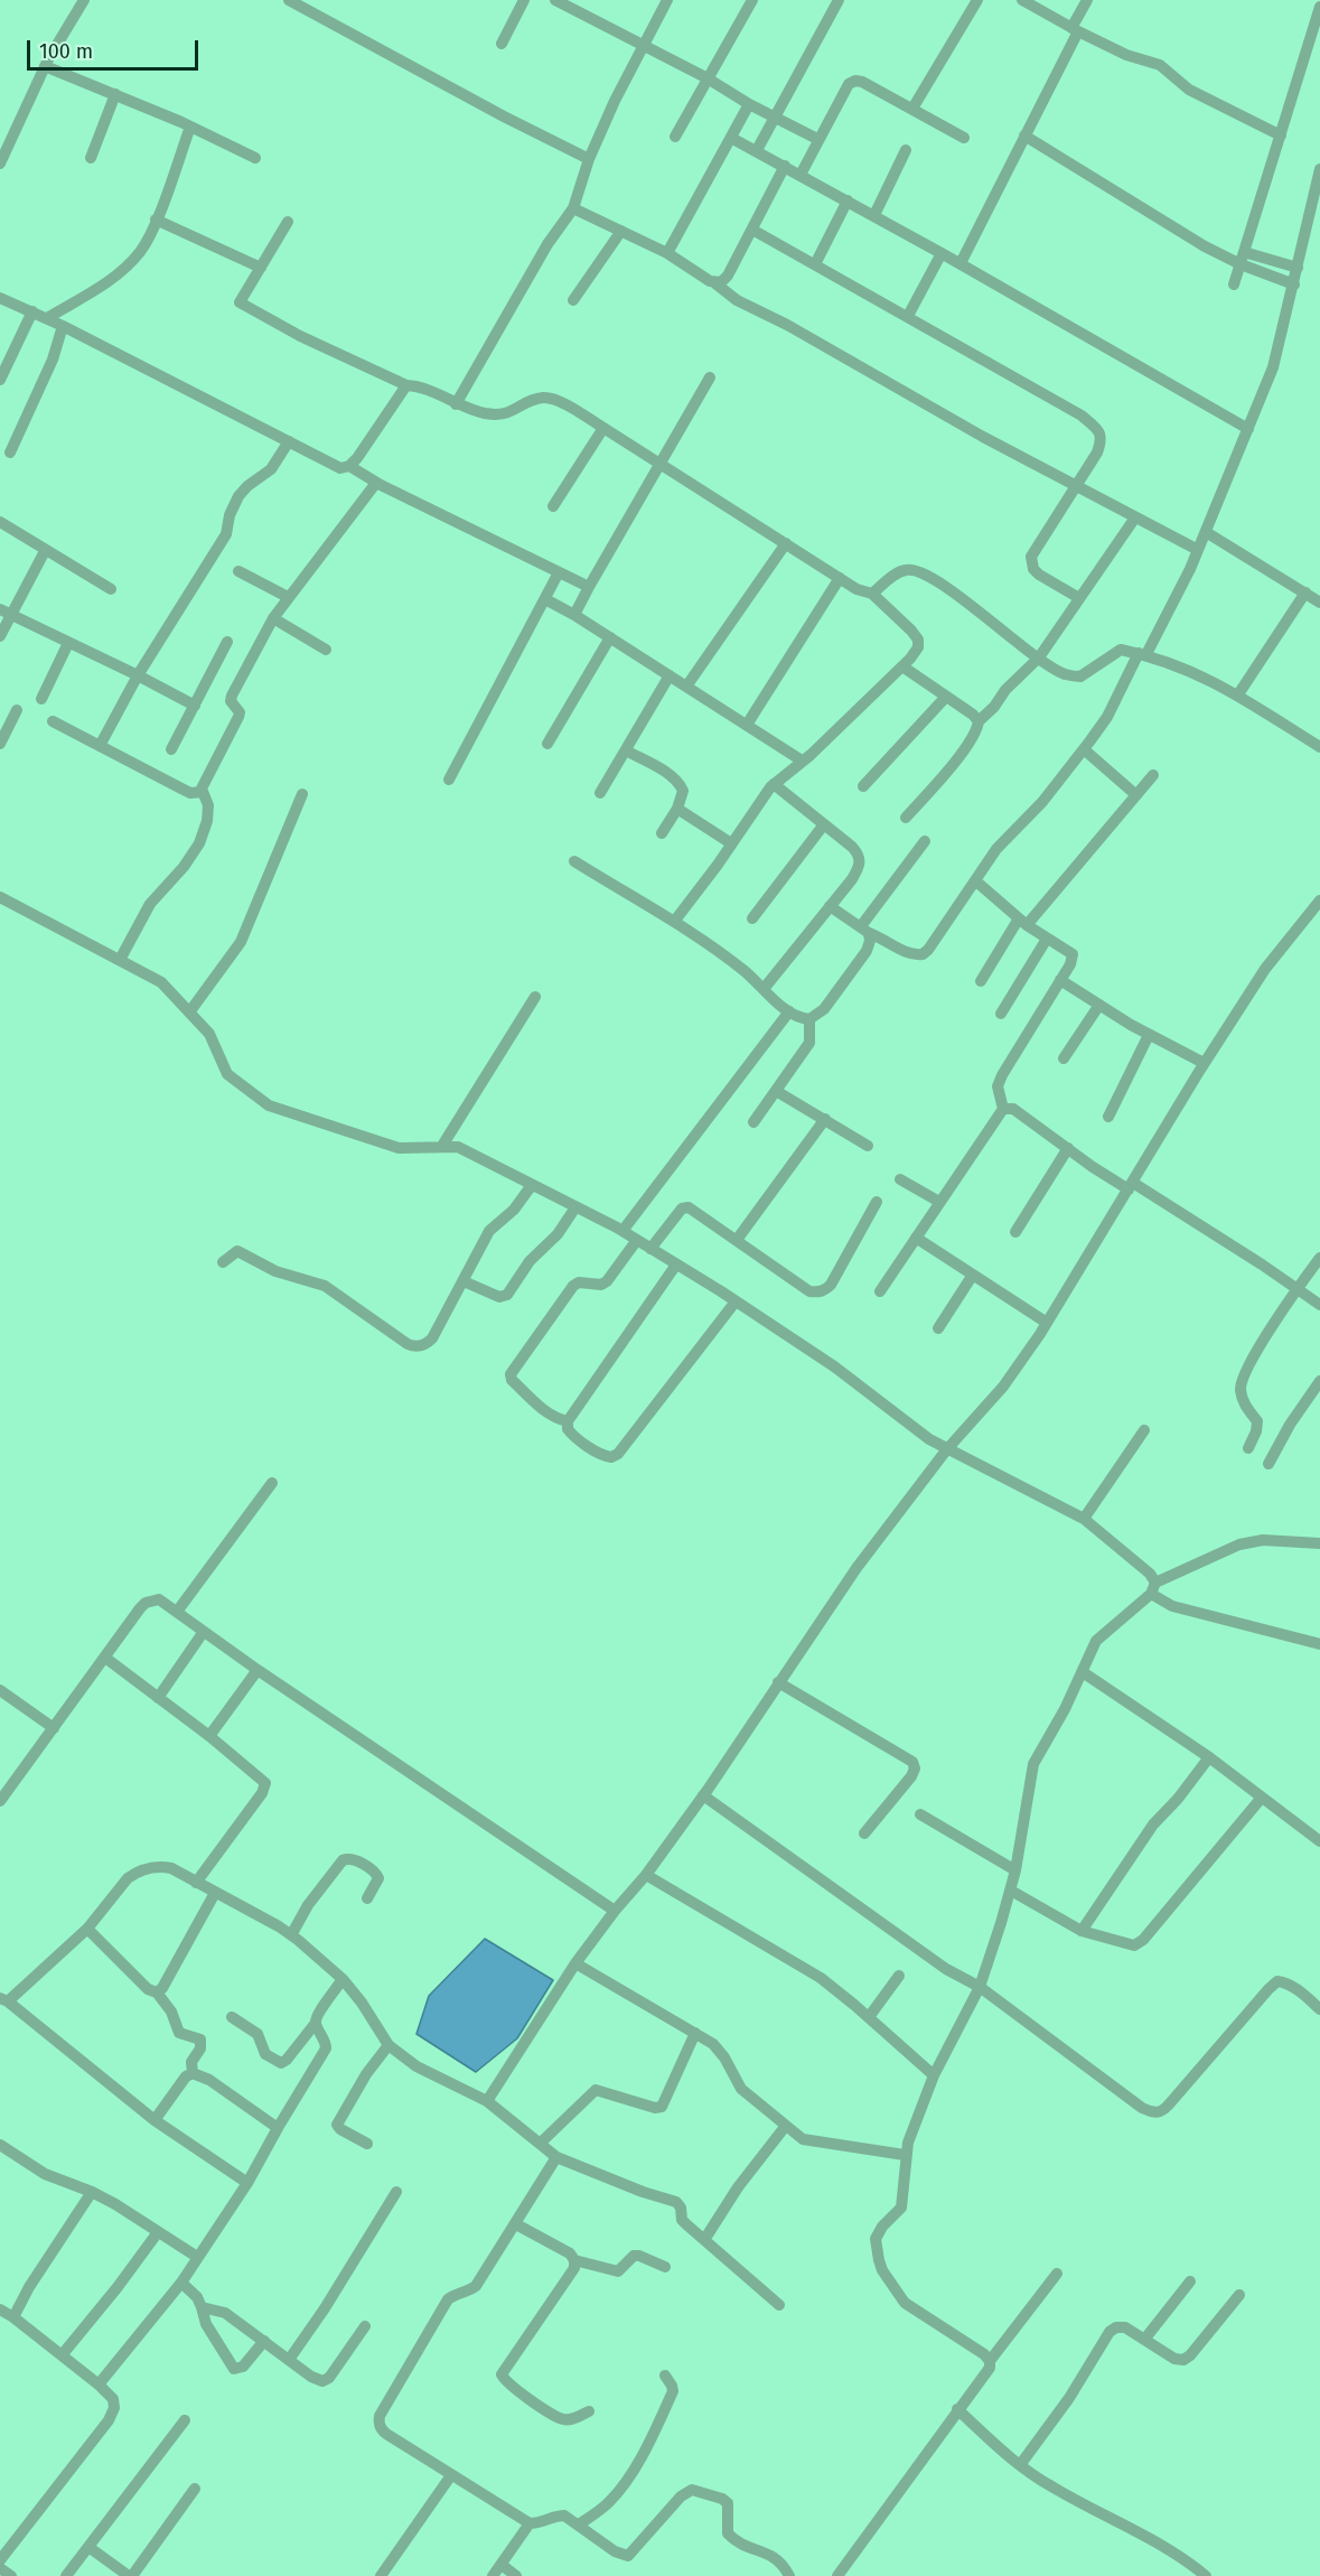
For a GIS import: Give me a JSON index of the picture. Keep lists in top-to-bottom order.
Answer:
{
  "scale_bar": "100 m"
}
